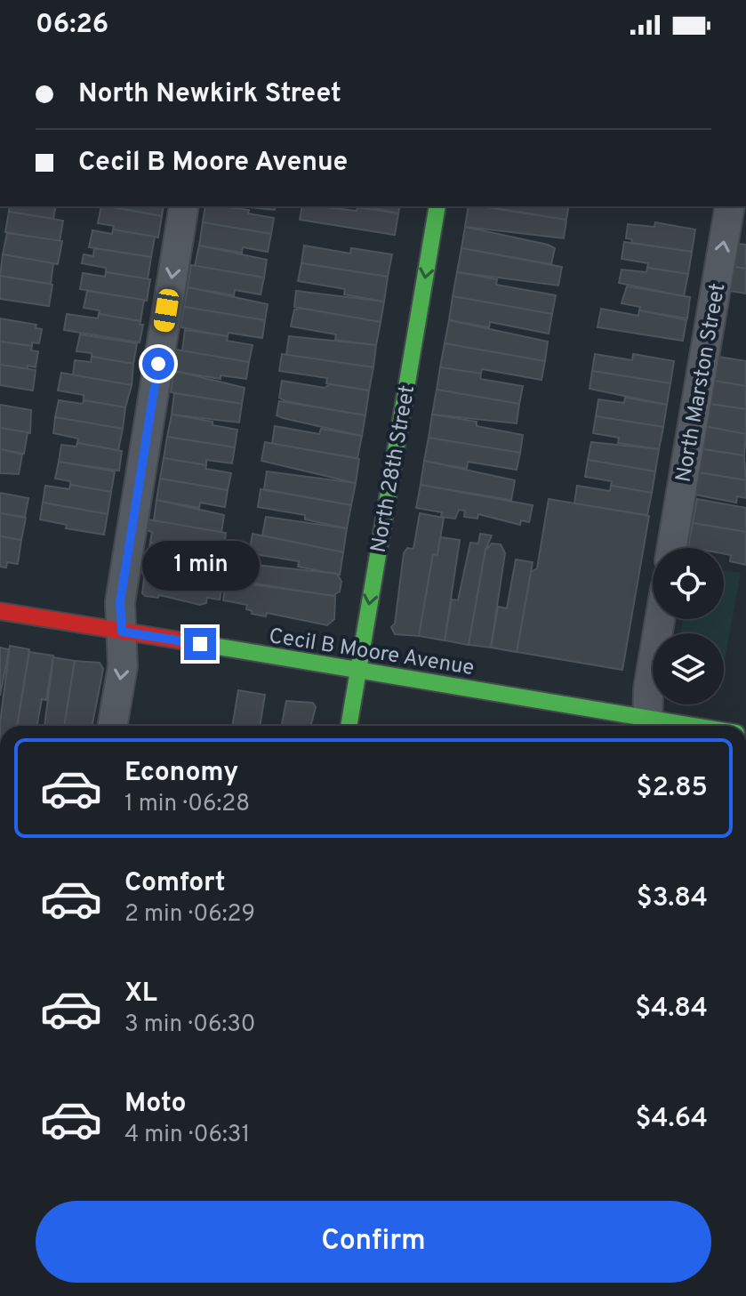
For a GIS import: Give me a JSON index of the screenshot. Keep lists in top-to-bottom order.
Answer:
{
  "streets": {
    "street": ["North Marston Street", "North 28th Street", "Cecil B Moore Avenue"]
  },
  "crossings": [
    ["North 28th Street", "Cecil B Moore Avenue"]
  ],
  "one_way": ["North Marston Street", "North 28th Street"],
  "page": {
    "status": "06:26",
    "banner": ["North Newkirk Street", "Cecil B Moore Avenue"],
    "bubble": "1 min",
    "list": [
      {
        "name": "Economy",
        "note": "1 min · 06:28",
        "value": "$2.85"
      },
      {
        "name": "Comfort",
        "note": "2 min · 06:29",
        "value": "$3.84"
      },
      {
        "name": "XL",
        "note": "3 min · 06:30",
        "value": "$4.84"
      },
      {
        "name": "Moto",
        "note": "4 min · 06:31",
        "value": "$4.64"
      }
    ],
    "buttons": "Confirm"
  }
}
